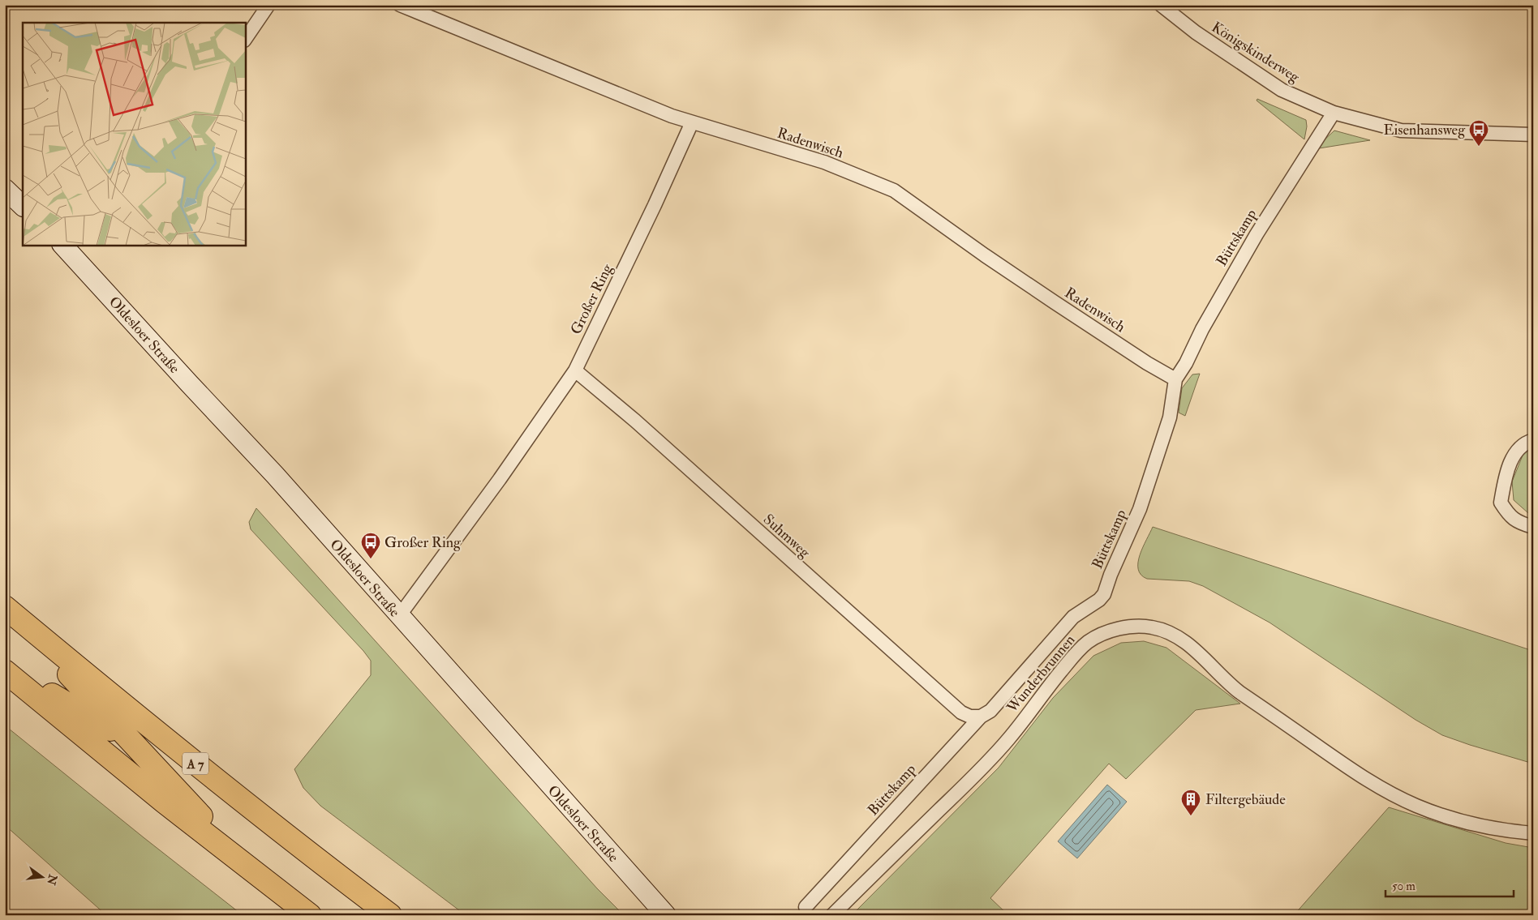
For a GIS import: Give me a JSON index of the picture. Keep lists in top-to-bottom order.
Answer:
{
  "streets": {
    "highway": ["A 7"],
    "main road": ["Oldesloer Straße"],
    "street": [
      "Königskinderweg",
      "Radenwisch",
      "Büttskamp",
      "Großer Ring",
      "Suhmweg",
      "Wunderbrunnen"
    ]
  },
  "crossings": [
    ["Königskinderweg", "Büttskamp"],
    ["Radenwisch", "Büttskamp"],
    ["Radenwisch", "Großer Ring"],
    ["Büttskamp", "Suhmweg"],
    ["Großer Ring", "Oldesloer Straße"],
    ["Großer Ring", "Suhmweg"]
  ],
  "places": {
    "bus stop": ["Eisenhansweg", "Großer Ring"],
    "building": ["Filtergebäude"]
  },
  "scale_bar": "50 m",
  "north": "right"
}
